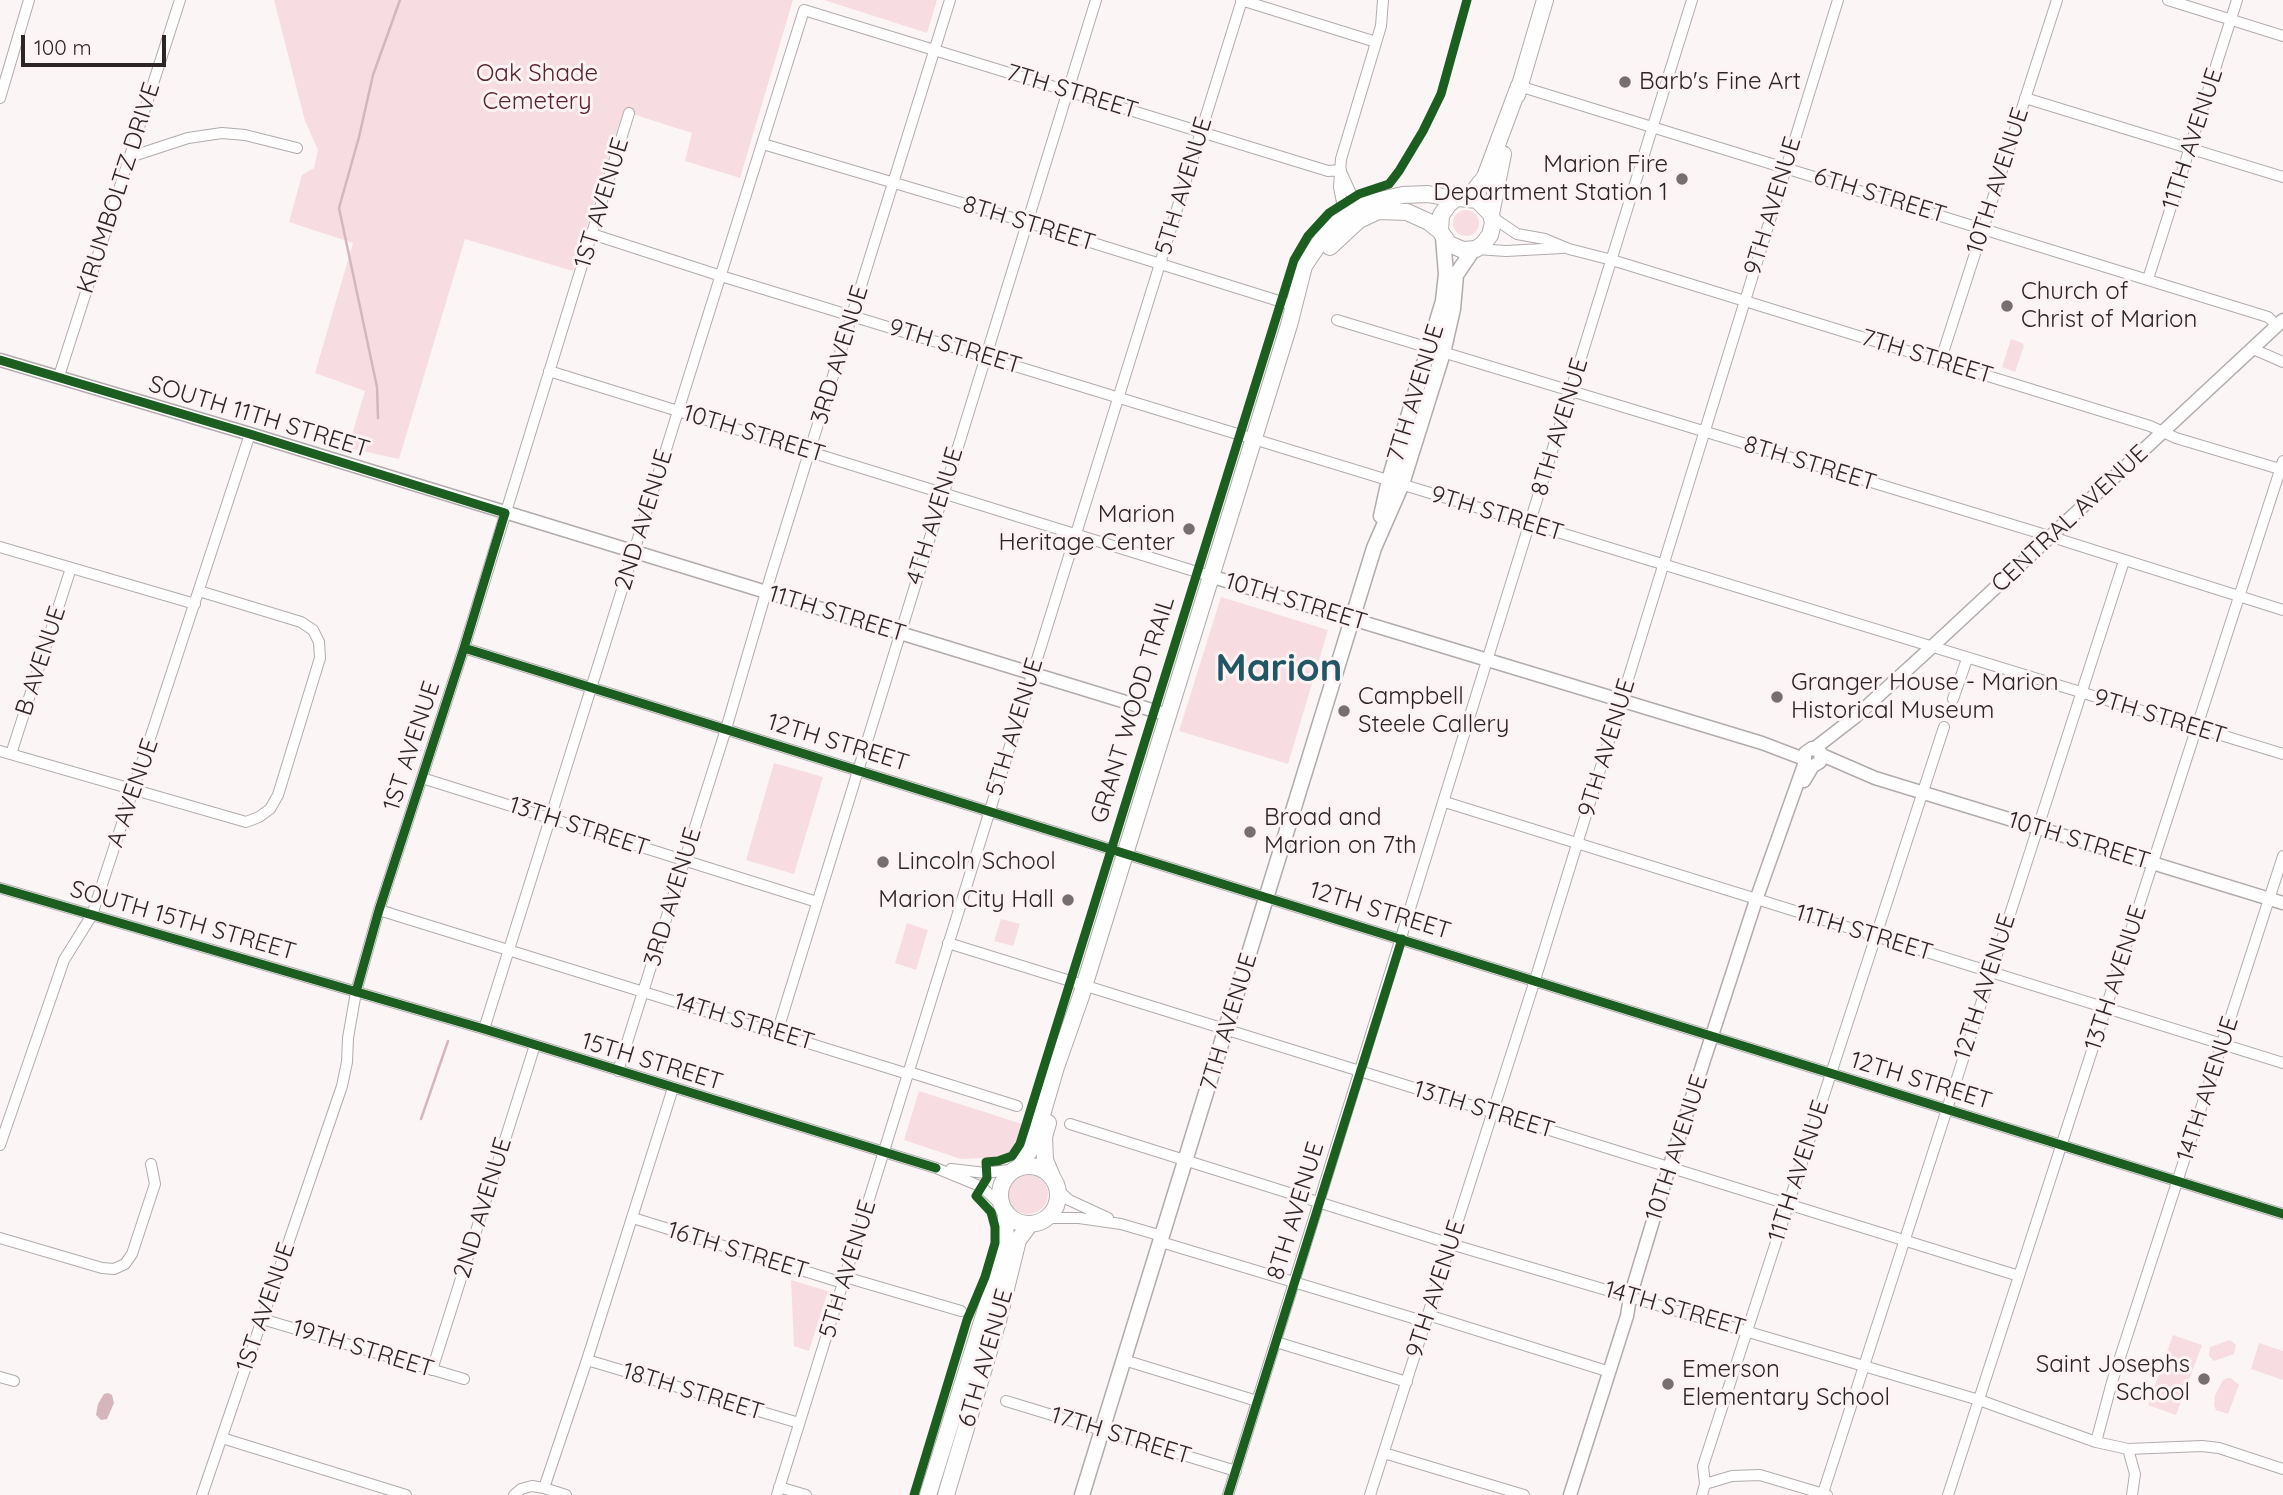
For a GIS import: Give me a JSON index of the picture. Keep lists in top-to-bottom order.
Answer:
{
  "streets": {
    "main road": ["7TH AVENUE", "6TH AVENUE"],
    "street": [
      "7TH STREET",
      "11TH AVENUE",
      "10TH AVENUE",
      "5TH AVENUE",
      "KRUMBOLTZ DRIVE",
      "6TH STREET",
      "1ST AVENUE",
      "9TH AVENUE",
      "8TH STREET",
      "9TH STREET",
      "3RD AVENUE",
      "SOUTH 11TH STREET",
      "8TH AVENUE",
      "10TH STREET",
      "4TH AVENUE",
      "CENTRAL AVENUE",
      "2ND AVENUE",
      "11TH STREET",
      "B AVENUE",
      "12TH STREET",
      "A AVENUE",
      "13TH STREET",
      "SOUTH 15TH STREET",
      "13TH AVENUE",
      "12TH AVENUE",
      "14TH STREET",
      "15TH STREET",
      "14TH AVENUE",
      "16TH STREET",
      "19TH STREET",
      "18TH STREET",
      "17TH STREET"
    ],
    "cycle path": ["GRANT WOOD TRAIL"]
  },
  "crossings": [
    ["7TH STREET", "10TH AVENUE"],
    ["7TH STREET", "5TH AVENUE"],
    ["7TH STREET", "9TH AVENUE"],
    ["7TH STREET", "3RD AVENUE"],
    ["7TH STREET", "7TH AVENUE"],
    ["7TH STREET", "8TH AVENUE"],
    ["7TH STREET", "4TH AVENUE"],
    ["7TH STREET", "CENTRAL AVENUE"],
    ["7TH STREET", "2ND AVENUE"],
    ["7TH STREET", "13TH AVENUE"],
    ["11TH AVENUE", "6TH STREET"],
    ["11TH AVENUE", "10TH STREET"],
    ["11TH AVENUE", "11TH STREET"],
    ["11TH AVENUE", "12TH STREET"],
    ["11TH AVENUE", "13TH STREET"],
    ["11TH AVENUE", "14TH STREET"],
    ["10TH AVENUE", "6TH STREET"],
    ["10TH AVENUE", "10TH STREET"],
    ["10TH AVENUE", "CENTRAL AVENUE"],
    ["10TH AVENUE", "11TH STREET"],
    ["10TH AVENUE", "12TH STREET"],
    ["10TH AVENUE", "13TH STREET"],
    ["10TH AVENUE", "14TH STREET"],
    ["5TH AVENUE", "8TH STREET"],
    ["5TH AVENUE", "9TH STREET"],
    ["5TH AVENUE", "10TH STREET"],
    ["5TH AVENUE", "11TH STREET"],
    ["5TH AVENUE", "12TH STREET"],
    ["5TH AVENUE", "13TH STREET"],
    ["5TH AVENUE", "14TH STREET"],
    ["5TH AVENUE", "15TH STREET"],
    ["5TH AVENUE", "16TH STREET"],
    ["5TH AVENUE", "18TH STREET"],
    ["KRUMBOLTZ DRIVE", "SOUTH 11TH STREET"],
    ["6TH STREET", "9TH AVENUE"],
    ["6TH STREET", "8TH AVENUE"],
    ["6TH STREET", "CENTRAL AVENUE"],
    ["1ST AVENUE", "9TH STREET"],
    ["1ST AVENUE", "SOUTH 11TH STREET"],
    ["1ST AVENUE", "10TH STREET"],
    ["1ST AVENUE", "11TH STREET"],
    ["1ST AVENUE", "12TH STREET"],
    ["1ST AVENUE", "13TH STREET"],
    ["1ST AVENUE", "SOUTH 15TH STREET"],
    ["1ST AVENUE", "14TH STREET"],
    ["1ST AVENUE", "15TH STREET"],
    ["1ST AVENUE", "19TH STREET"],
    ["9TH AVENUE", "8TH STREET"],
    ["9TH AVENUE", "9TH STREET"],
    ["9TH AVENUE", "10TH STREET"],
    ["9TH AVENUE", "11TH STREET"],
    ["9TH AVENUE", "12TH STREET"],
    ["9TH AVENUE", "13TH STREET"],
    ["9TH AVENUE", "14TH STREET"],
    ["8TH STREET", "3RD AVENUE"],
    ["8TH STREET", "7TH AVENUE"],
    ["8TH STREET", "8TH AVENUE"],
    ["8TH STREET", "4TH AVENUE"],
    ["8TH STREET", "CENTRAL AVENUE"],
    ["8TH STREET", "2ND AVENUE"],
    ["8TH STREET", "13TH AVENUE"],
    ["8TH STREET", "12TH AVENUE"],
    ["9TH STREET", "3RD AVENUE"],
    ["9TH STREET", "7TH AVENUE"],
    ["9TH STREET", "8TH AVENUE"],
    ["9TH STREET", "4TH AVENUE"],
    ["9TH STREET", "CENTRAL AVENUE"],
    ["9TH STREET", "2ND AVENUE"],
    ["9TH STREET", "13TH AVENUE"],
    ["9TH STREET", "12TH AVENUE"],
    ["3RD AVENUE", "10TH STREET"],
    ["3RD AVENUE", "11TH STREET"],
    ["3RD AVENUE", "12TH STREET"],
    ["3RD AVENUE", "13TH STREET"],
    ["3RD AVENUE", "14TH STREET"],
    ["3RD AVENUE", "15TH STREET"],
    ["7TH AVENUE", "10TH STREET"],
    ["7TH AVENUE", "12TH STREET"],
    ["7TH AVENUE", "13TH STREET"],
    ["7TH AVENUE", "14TH STREET"],
    ["7TH AVENUE", "17TH STREET"],
    ["SOUTH 11TH STREET", "11TH STREET"],
    ["SOUTH 11TH STREET", "A AVENUE"],
    ["8TH AVENUE", "10TH STREET"],
    ["8TH AVENUE", "11TH STREET"],
    ["8TH AVENUE", "12TH STREET"],
    ["8TH AVENUE", "13TH STREET"],
    ["8TH AVENUE", "14TH STREET"],
    ["8TH AVENUE", "17TH STREET"],
    ["10TH STREET", "4TH AVENUE"],
    ["10TH STREET", "CENTRAL AVENUE"],
    ["10TH STREET", "2ND AVENUE"],
    ["10TH STREET", "13TH AVENUE"],
    ["10TH STREET", "12TH AVENUE"],
    ["10TH STREET", "14TH AVENUE"],
    ["4TH AVENUE", "11TH STREET"],
    ["4TH AVENUE", "12TH STREET"],
    ["4TH AVENUE", "13TH STREET"],
    ["4TH AVENUE", "14TH STREET"],
    ["2ND AVENUE", "11TH STREET"],
    ["2ND AVENUE", "12TH STREET"],
    ["2ND AVENUE", "13TH STREET"],
    ["2ND AVENUE", "14TH STREET"],
    ["2ND AVENUE", "15TH STREET"],
    ["2ND AVENUE", "19TH STREET"],
    ["11TH STREET", "13TH AVENUE"],
    ["11TH STREET", "12TH AVENUE"],
    ["11TH STREET", "14TH AVENUE"],
    ["12TH STREET", "13TH AVENUE"],
    ["12TH STREET", "12TH AVENUE"],
    ["12TH STREET", "14TH AVENUE"],
    ["A AVENUE", "SOUTH 15TH STREET"],
    ["13TH STREET", "13TH AVENUE"],
    ["13TH STREET", "12TH AVENUE"],
    ["SOUTH 15TH STREET", "15TH STREET"],
    ["13TH AVENUE", "14TH STREET"],
    ["12TH AVENUE", "14TH STREET"],
    ["14TH STREET", "14TH AVENUE"],
    ["15TH STREET", "6TH AVENUE"]
  ],
  "districts": ["Marion"],
  "parks": ["Oak Shade Cemetery"],
  "places": [
    "Barb's Fine Art",
    "Marion Fire Department Station 1",
    "Church of Christ of Marion",
    "Marion Heritage Center",
    "Granger House - Marion Historical Museum",
    "Campbell Steele Callery",
    "Broad and Marion on 7th",
    "Lincoln School",
    "Marion City Hall",
    "Saint Josephs School",
    "Emerson Elementary School"
  ],
  "scale_bar": "100 m"
}
